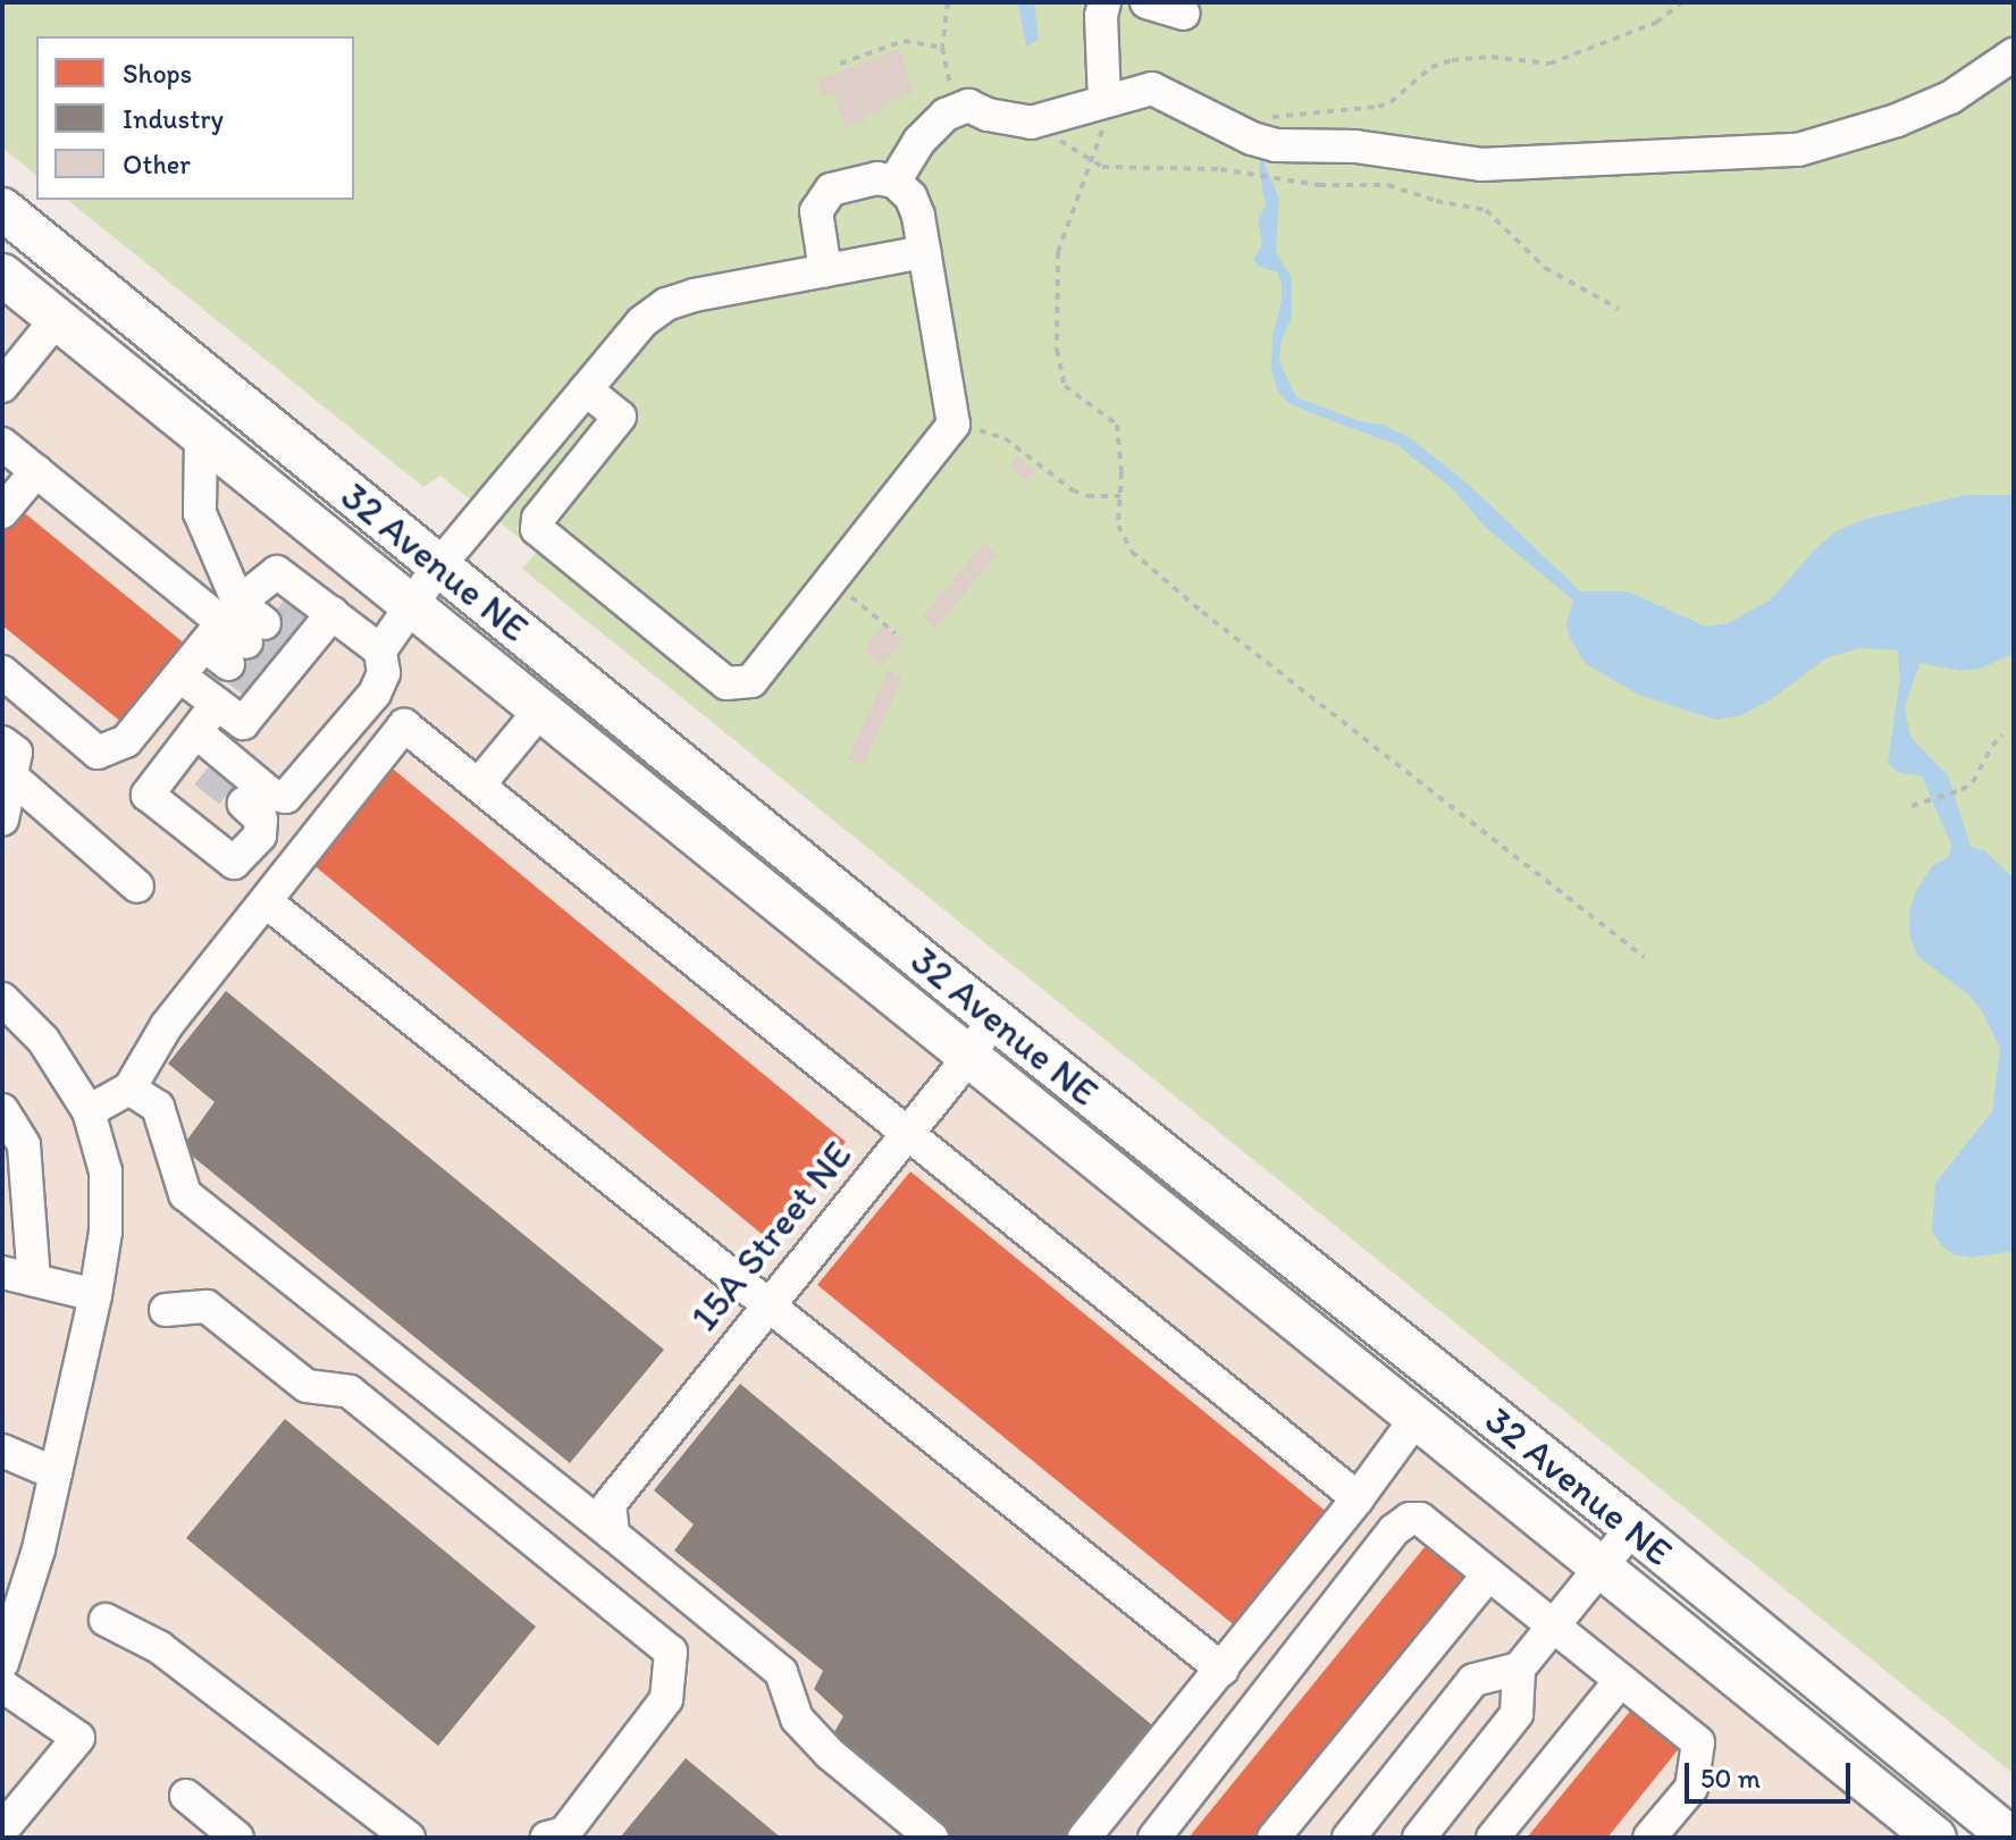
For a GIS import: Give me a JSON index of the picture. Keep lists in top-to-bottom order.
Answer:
{
  "streets": {
    "main road": ["32 Avenue NE"],
    "street": ["15A Street NE"]
  },
  "crossings": [
    ["32 Avenue NE", "15A Street NE"]
  ],
  "legend": ["Shops", "Industry", "Other"],
  "scale_bar": "50 m"
}
